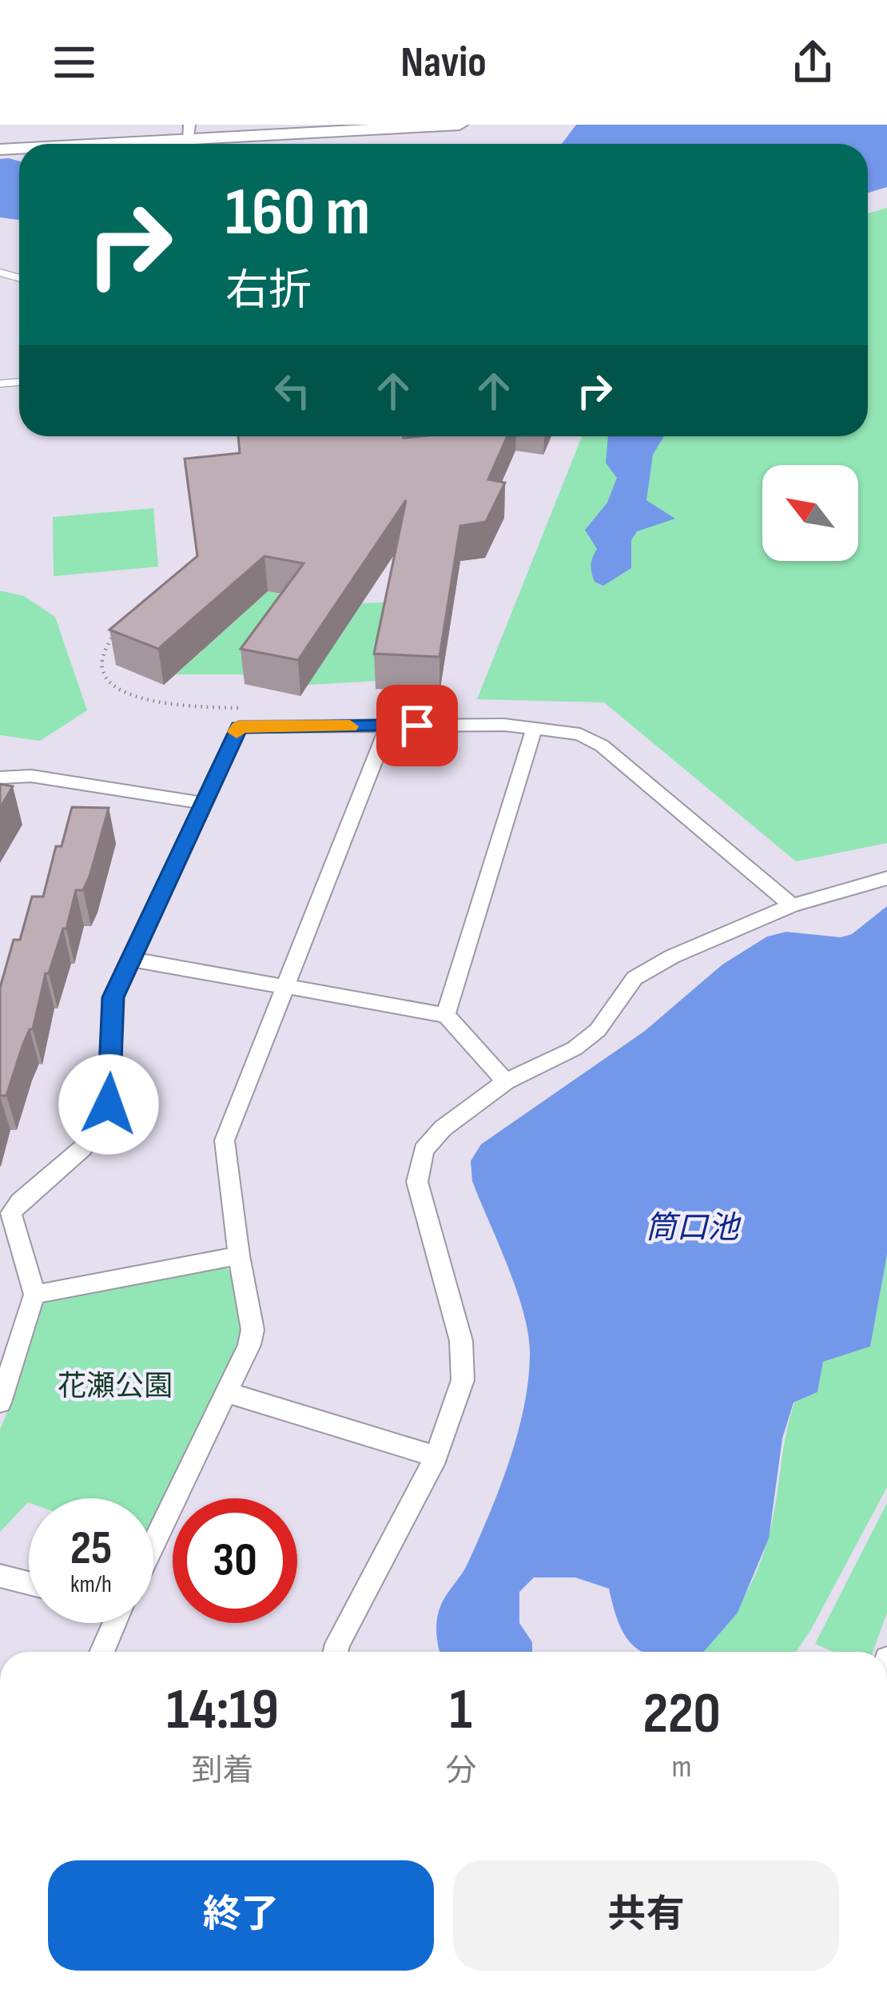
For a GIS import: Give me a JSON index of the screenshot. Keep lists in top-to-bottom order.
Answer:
{
  "water": ["筒口池"],
  "parks": ["花瀬公園"],
  "north": "top left",
  "page": {
    "header": "Navio",
    "turn": ["160 m", "右折"],
    "speed": "25 km/h",
    "limit": "30",
    "eta": [
      "14:19",
      "到着",
      "1",
      "分",
      "220",
      "m"
    ],
    "buttons": ["終了", "共有"]
  }
}
